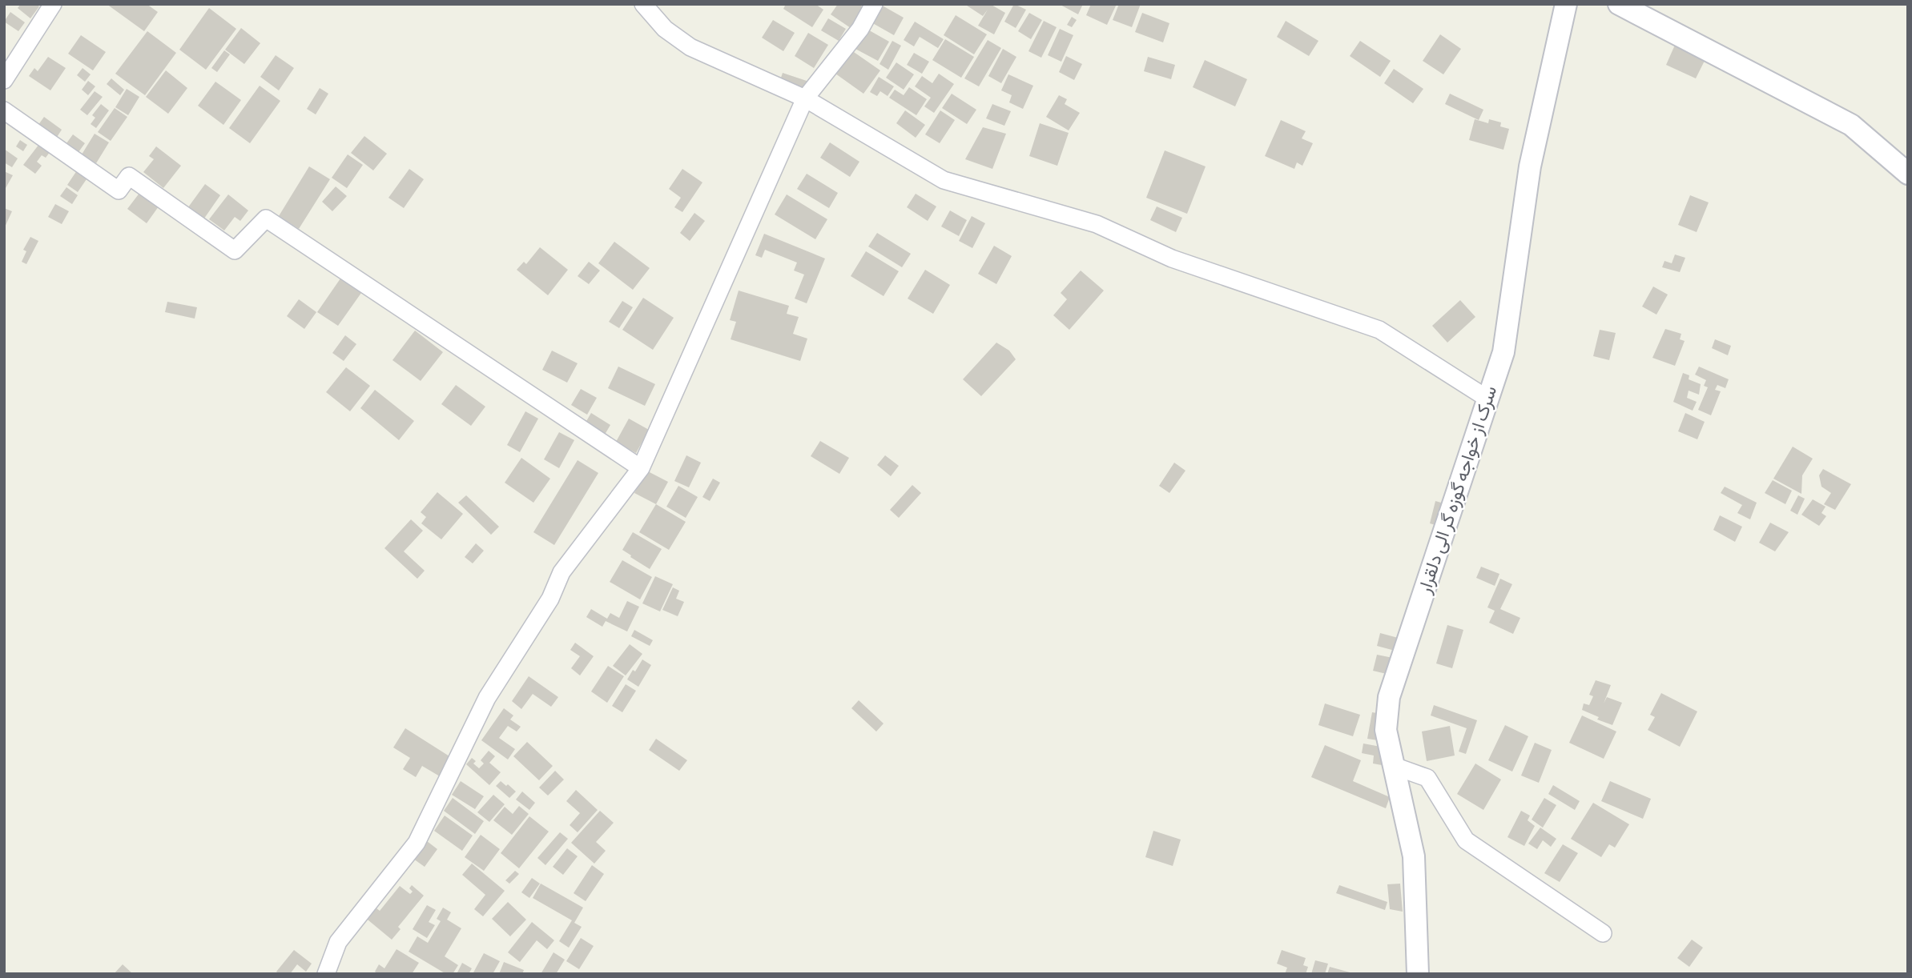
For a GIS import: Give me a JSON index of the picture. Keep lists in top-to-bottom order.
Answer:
{
  "streets": {
    "street": ["سرک از خواجه گوزه گر الی دلقرار"]
  }
}
